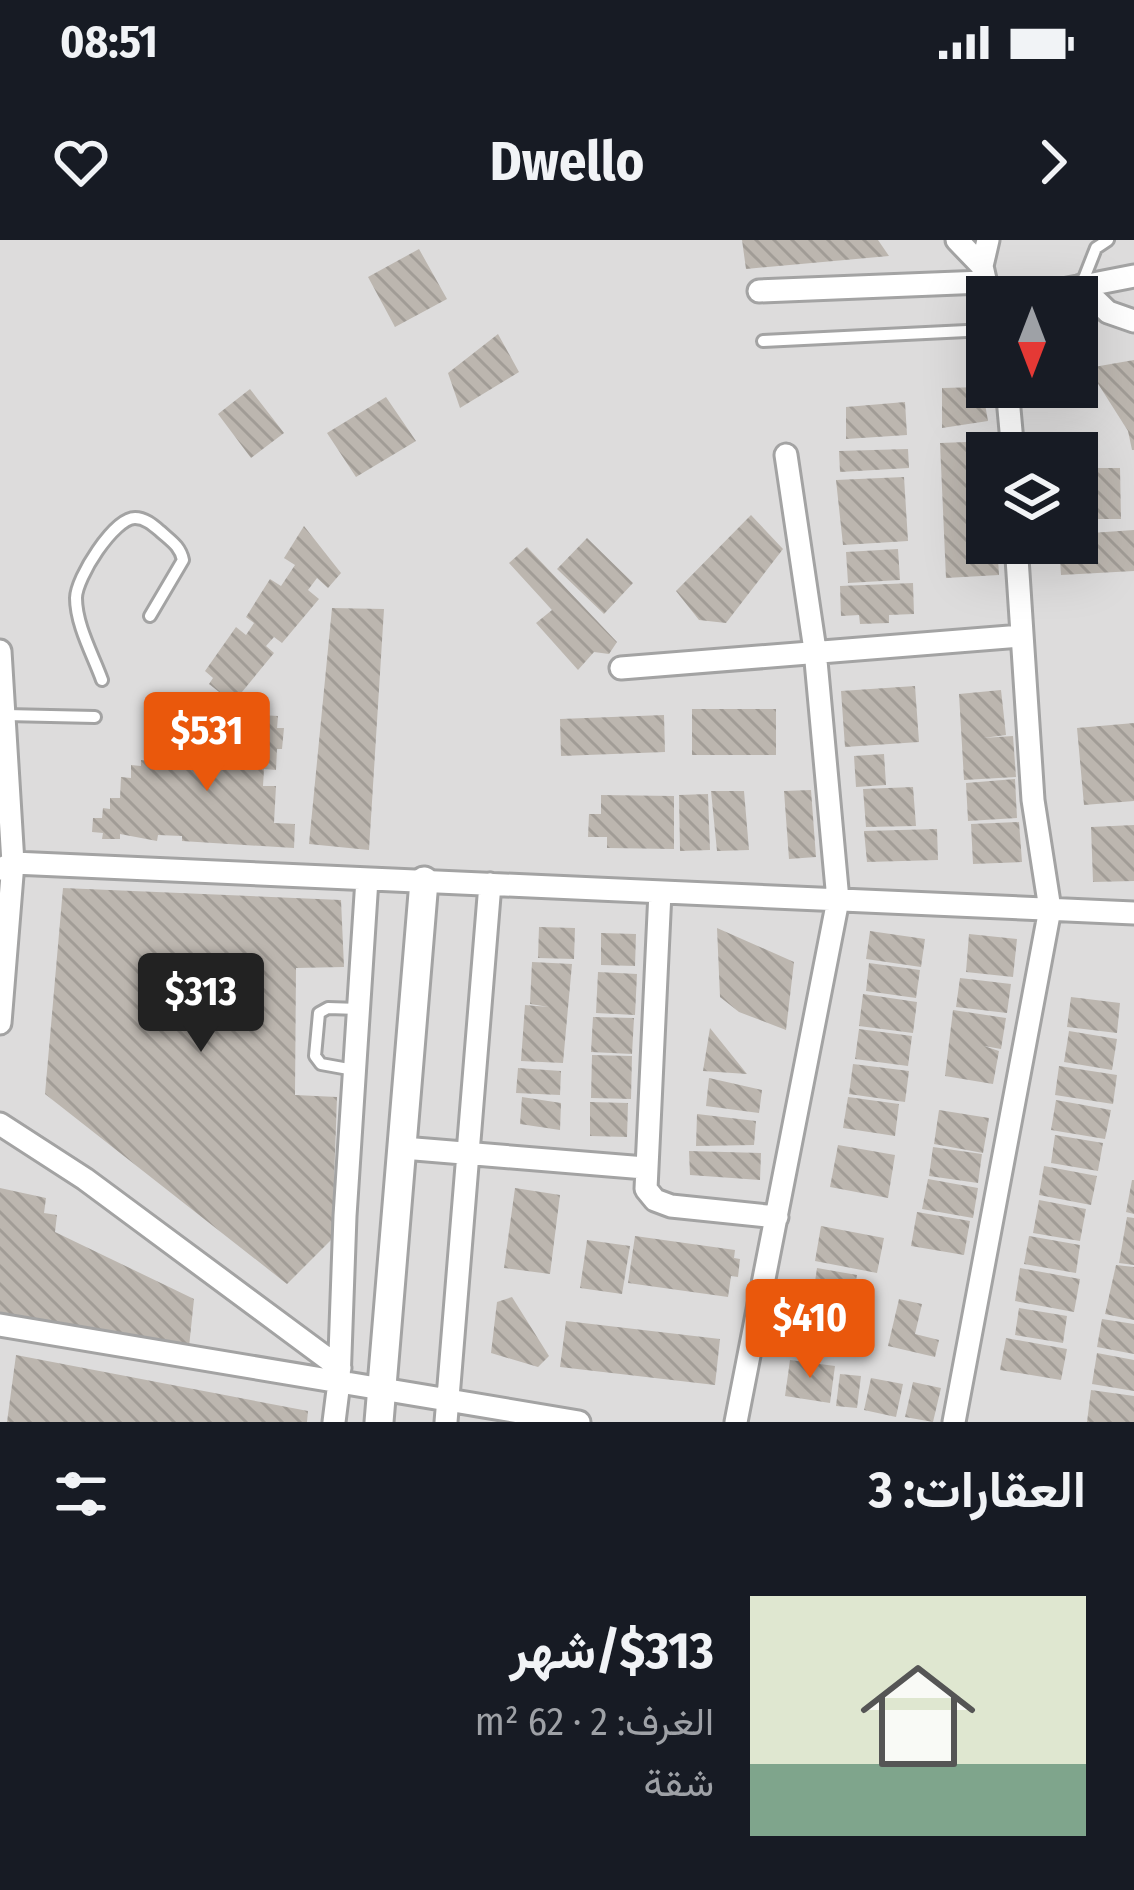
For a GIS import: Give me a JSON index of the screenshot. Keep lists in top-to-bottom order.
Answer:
{
  "north": "bottom",
  "page": {
    "status": "08:51",
    "header": "Dwello",
    "price": ["$531", "$313", "$410"],
    "heading": "العقارات: 3",
    "list": [
      {
        "name": "$313/شهر",
        "note": "الغرف: 2 · 62 m² · شقة"
      }
    ]
  }
}
